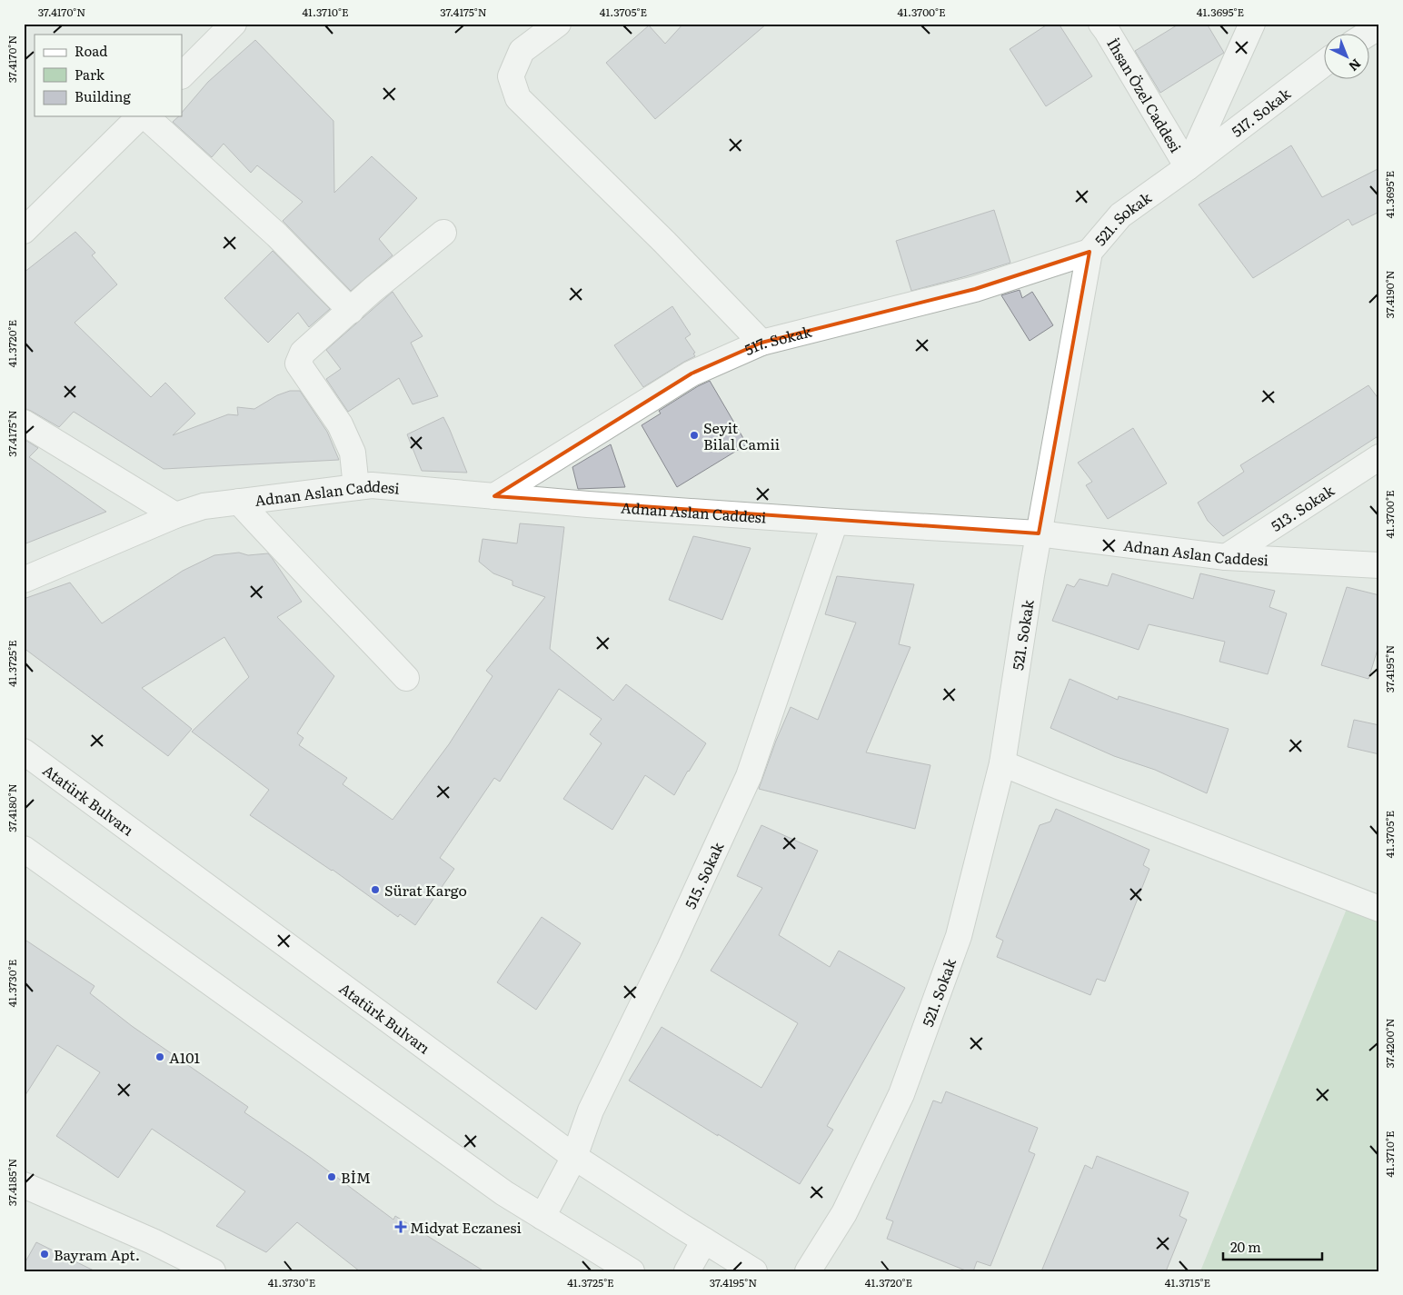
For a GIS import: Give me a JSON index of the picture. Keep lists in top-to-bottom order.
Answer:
{
  "streets": {
    "street": [
      "İhsan Özel Caddesi",
      "517. Sokak",
      "521. Sokak",
      "Adnan Aslan Caddesi",
      "513. Sokak",
      "Atatürk Bulvarı",
      "515. Sokak"
    ]
  },
  "crossings": [
    ["İhsan Özel Caddesi", "517. Sokak"],
    ["İhsan Özel Caddesi", "521. Sokak"],
    ["517. Sokak", "521. Sokak"],
    ["517. Sokak", "Adnan Aslan Caddesi"],
    ["521. Sokak", "Adnan Aslan Caddesi"],
    ["Adnan Aslan Caddesi", "513. Sokak"],
    ["Adnan Aslan Caddesi", "515. Sokak"],
    ["Atatürk Bulvarı", "515. Sokak"]
  ],
  "places": {
    "other": [
      "Seyit Bilal Camii",
      "Sürat Kargo",
      "A101",
      "BİM",
      "Bayram Apt."
    ],
    "health": ["Midyat Eczanesi"]
  },
  "legend": ["Road", "Park", "Building"],
  "scale_bar": "20 m",
  "north": "bottom right",
  "coordinates": [
    "37.4170°N",
    "41.3710°E",
    "37.4175°N",
    "41.3705°E",
    "41.3700°E",
    "41.3695°E",
    "37.4190°N",
    "41.3720°E",
    "41.3725°E",
    "37.4195°N",
    "37.4180°N",
    "41.3730°E",
    "37.4200°N",
    "37.4185°N",
    "41.3715°E"
  ]
}
